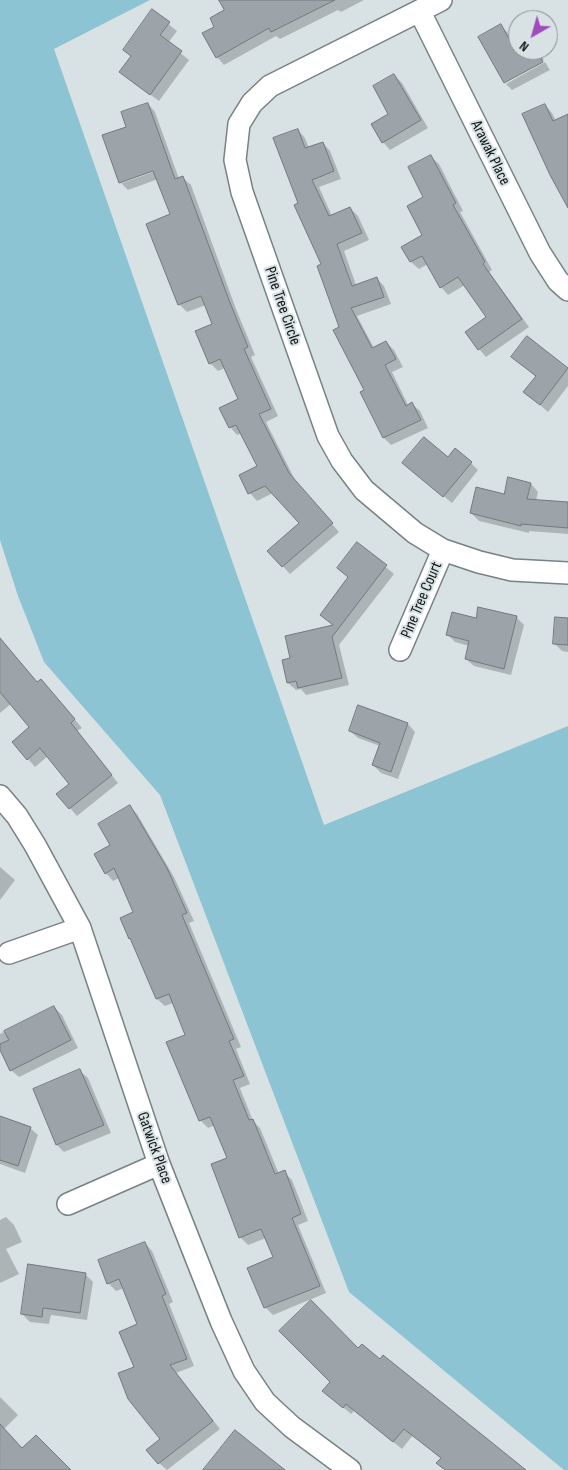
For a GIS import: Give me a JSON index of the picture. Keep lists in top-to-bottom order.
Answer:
{
  "streets": {
    "street": [
      "Arawak Place",
      "Pine Tree Circle",
      "Pine Tree Court",
      "Gatwick Place"
    ]
  },
  "crossings": [
    ["Arawak Place", "Pine Tree Circle"],
    ["Pine Tree Circle", "Pine Tree Court"]
  ],
  "north": "bottom left"
}
